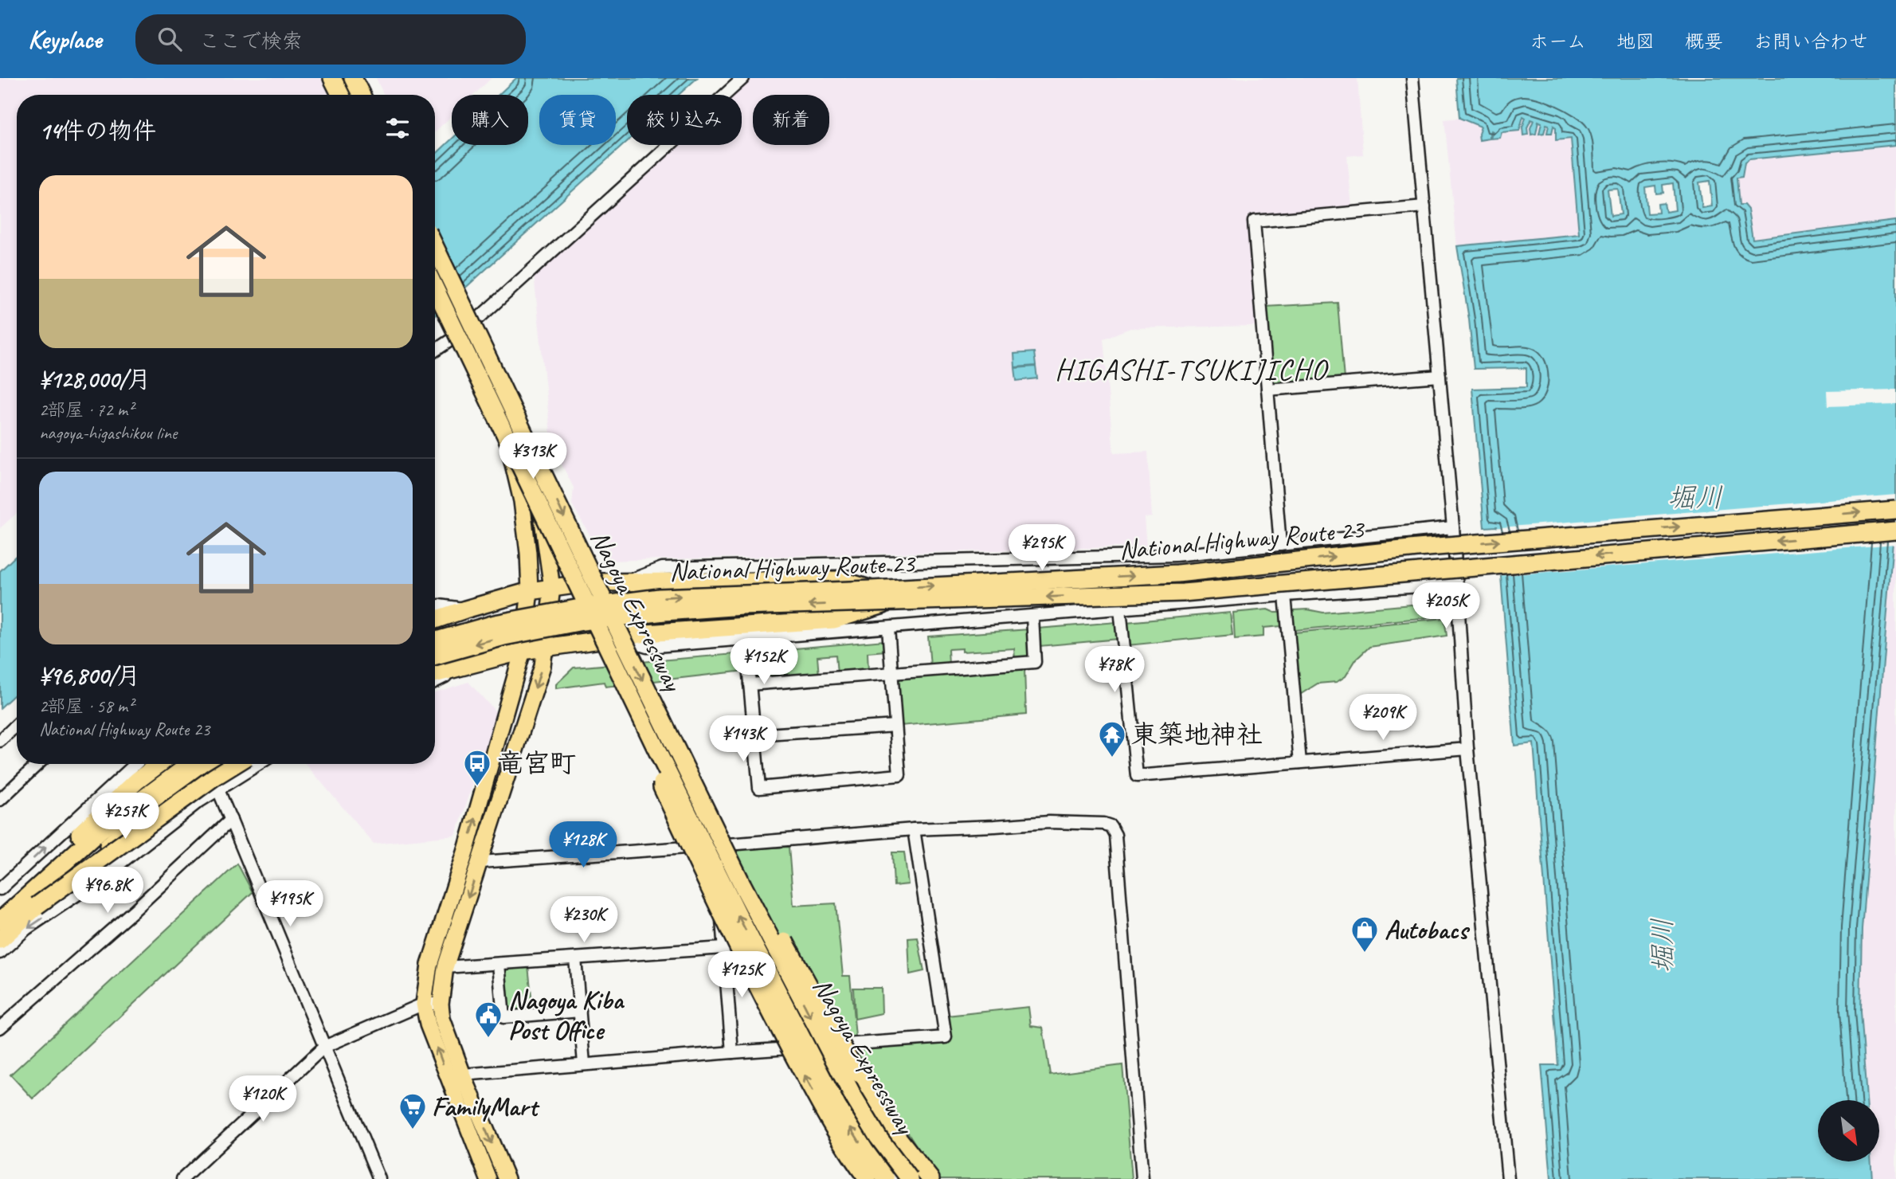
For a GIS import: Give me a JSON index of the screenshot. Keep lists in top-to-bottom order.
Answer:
{
  "streets": {
    "highway": ["National Highway Route 23", "Nagoya Expressway"]
  },
  "districts": ["HIGASHI-TSUKIJICHO"],
  "water": ["堀川"],
  "places": {
    "temple": ["東築地神社"],
    "bus stop": ["竜宮町"],
    "shop": ["Autobacs"],
    "public building": ["Nagoya Kiba Post Office"],
    "supermarket": ["FamilyMart"]
  },
  "north": "bottom right",
  "page": {
    "header": "Keyplace",
    "search": "ここで検索",
    "nav": [
      "ホーム",
      "地図",
      "概要",
      "お問い合わせ"
    ],
    "chip": [
      "購入",
      "賃貸",
      "絞り込み",
      "新着"
    ],
    "heading": "14件の物件",
    "list": [
      {
        "name": "¥128,000/月",
        "note": "2部屋 · 72 m² · nagoya-higashikou line"
      },
      {
        "name": "¥96,800/月",
        "note": "2部屋 · 58 m² · National Highway Route 23"
      }
    ],
    "price": [
      "¥313K",
      "¥295K",
      "¥205K",
      "¥152K",
      "¥78K",
      "¥209K",
      "¥143K",
      "¥257K",
      "¥128K",
      "¥96.8K",
      "¥195K",
      "¥230K",
      "¥125K",
      "¥120K"
    ]
  }
}
